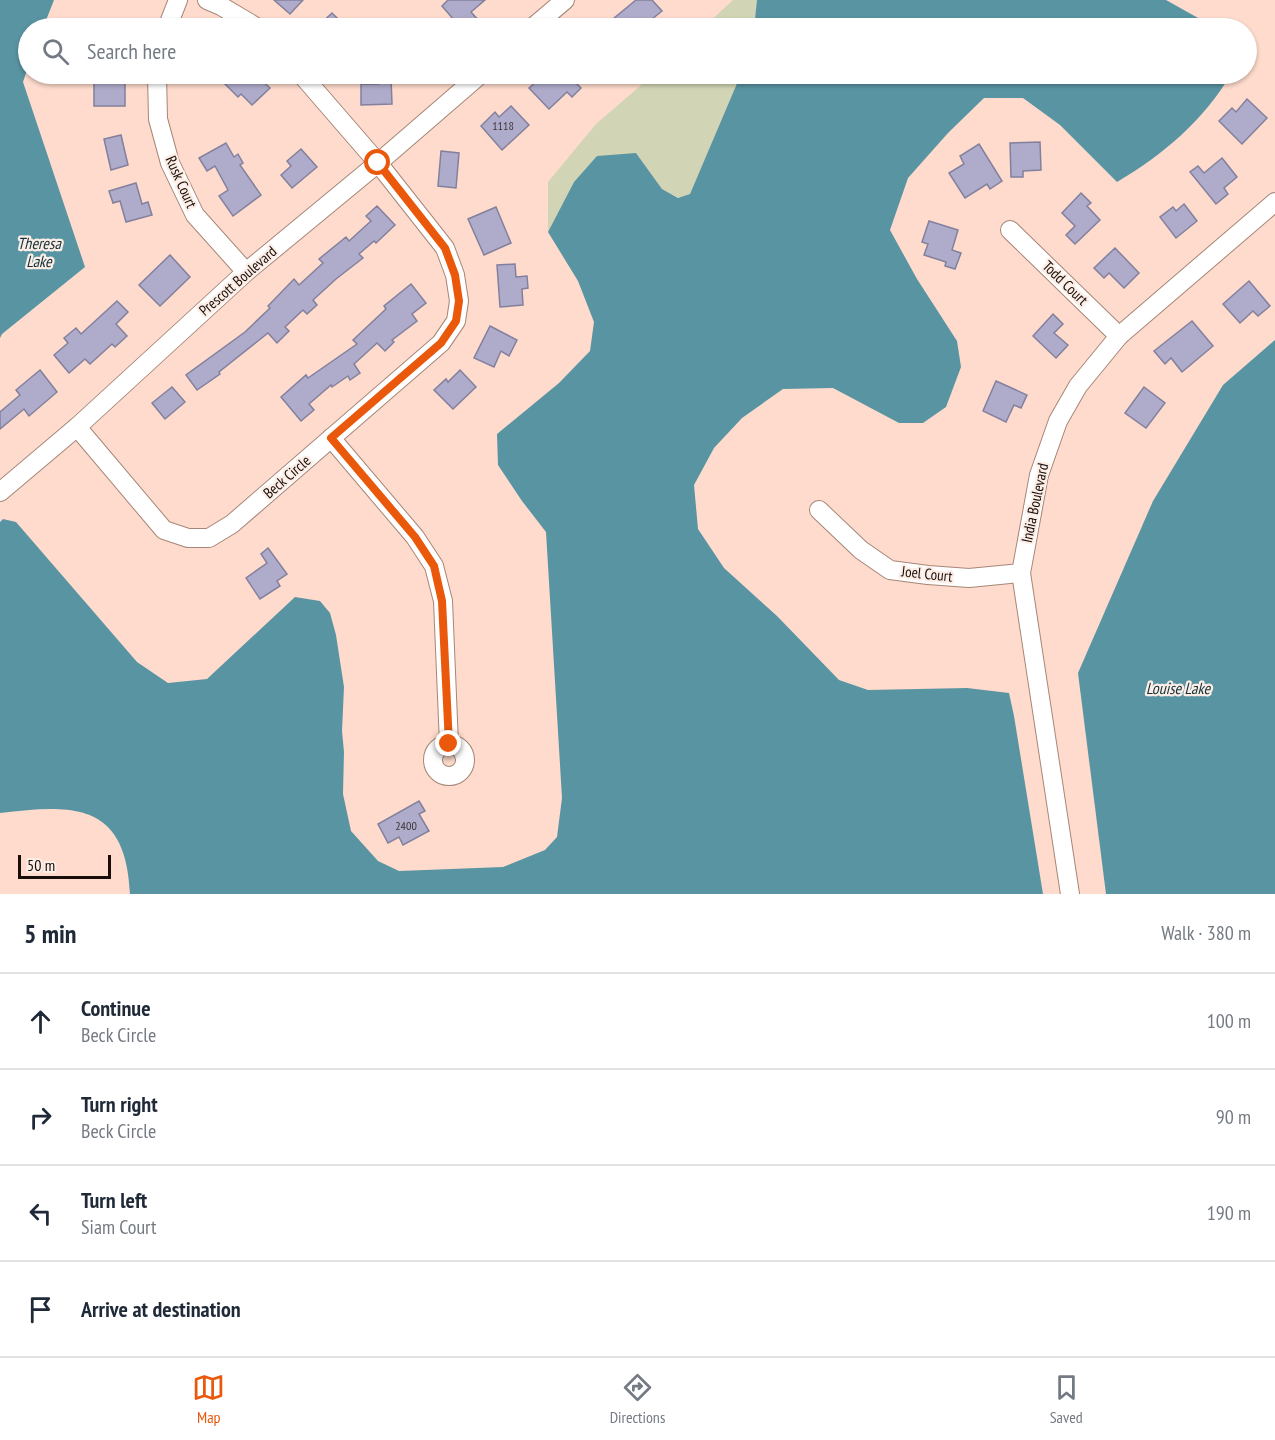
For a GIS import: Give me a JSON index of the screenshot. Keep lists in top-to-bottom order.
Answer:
{
  "streets": {
    "street": [
      "Rusk Court",
      "Prescott Boulevard",
      "Todd Court",
      "Beck Circle",
      "India Boulevard",
      "Joel Court"
    ]
  },
  "crossings": [
    ["Rusk Court", "Prescott Boulevard"],
    ["Prescott Boulevard", "Beck Circle"],
    ["Todd Court", "India Boulevard"],
    ["India Boulevard", "Joel Court"]
  ],
  "water": ["Theresa Lake", "Louise Lake"],
  "house_numbers": ["1118", "2400"],
  "scale_bar": "50 m",
  "page": {
    "search": "Search here",
    "scale": "50 m",
    "heading": ["5 min", "Walk · 380 m"],
    "list": [
      ["Continue", "Beck Circle", "100 m"],
      ["Turn right", "Beck Circle", "90 m"],
      ["Turn left", "Siam Court", "190 m"],
      "Arrive at destination"
    ],
    "nav": ["Map", "Directions", "Saved"]
  }
}
